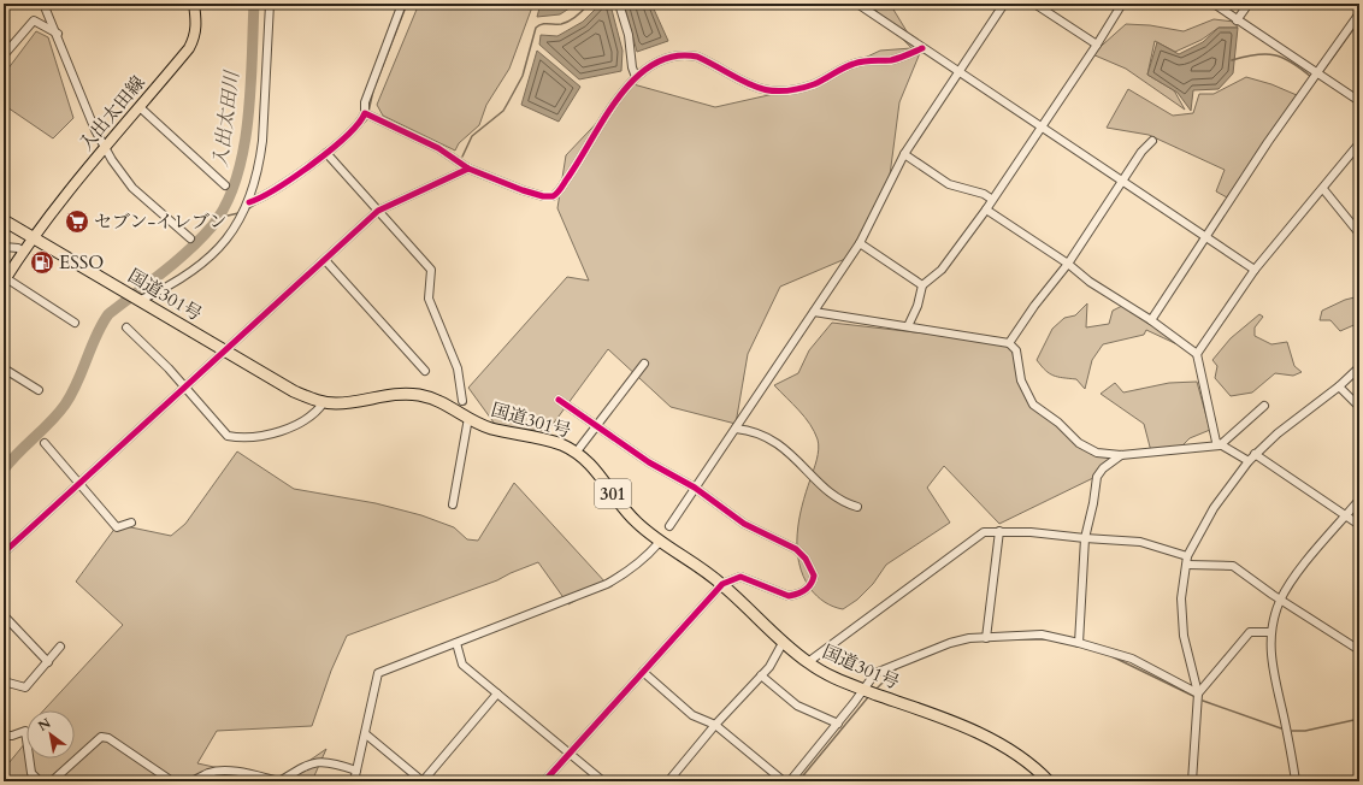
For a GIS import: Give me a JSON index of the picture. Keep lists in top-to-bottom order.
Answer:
{
  "streets": {
    "highway": ["国道301号", "301"],
    "main road": ["入出太田線"]
  },
  "crossings": [
    ["入出太田線", "国道301号"]
  ],
  "water": ["入出太田川"],
  "places": {
    "supermarket": ["セブン-イレブン"],
    "fuel station": ["ESSO"]
  },
  "north": "top left"
}
